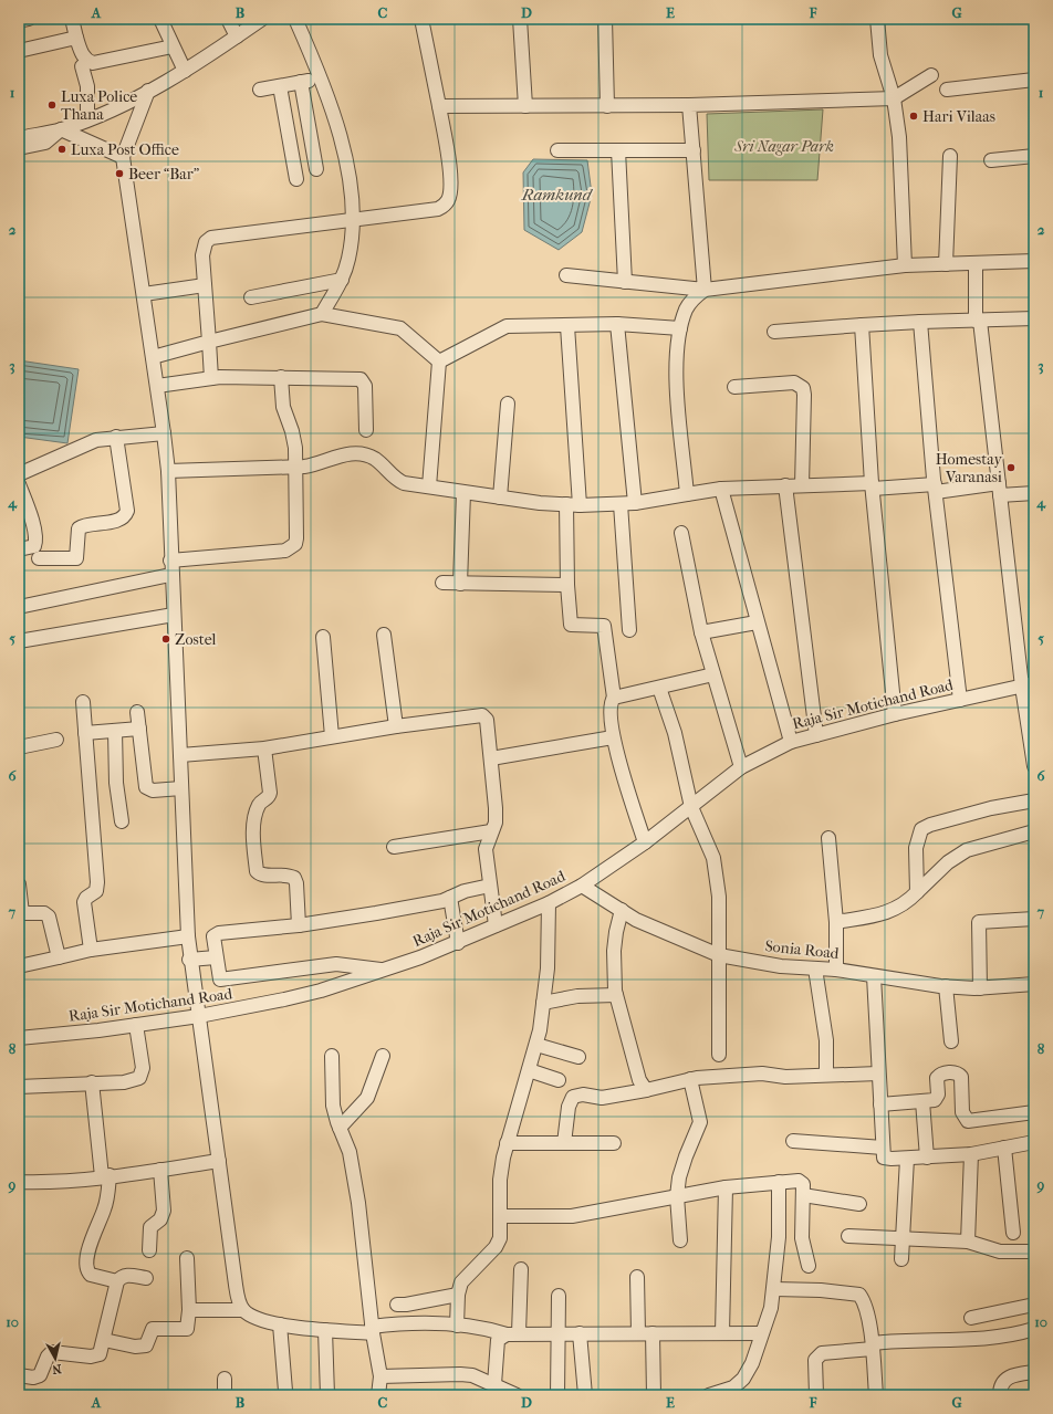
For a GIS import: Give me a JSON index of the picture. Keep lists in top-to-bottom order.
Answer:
{
  "streets": {
    "street": ["Raja Sir Motichand Road", "Sonia Road"]
  },
  "crossings": [
    ["Raja Sir Motichand Road", "Sonia Road"]
  ],
  "water": ["Ramkund"],
  "parks": ["Sri Nagar Park"],
  "places": [
    "Luxa Police Thana",
    "Hari Vilaas",
    "Luxa Post Office",
    "Beer “Bar”",
    "Homestay Varanasi",
    "Zostel"
  ],
  "north": "bottom",
  "grid": {
    "columns": [
      "A",
      "B",
      "C",
      "D",
      "E",
      "F",
      "G"
    ],
    "rows": [
      "1",
      "2",
      "3",
      "4",
      "5",
      "6",
      "7",
      "8",
      "9",
      "10"
    ]
  }
}
